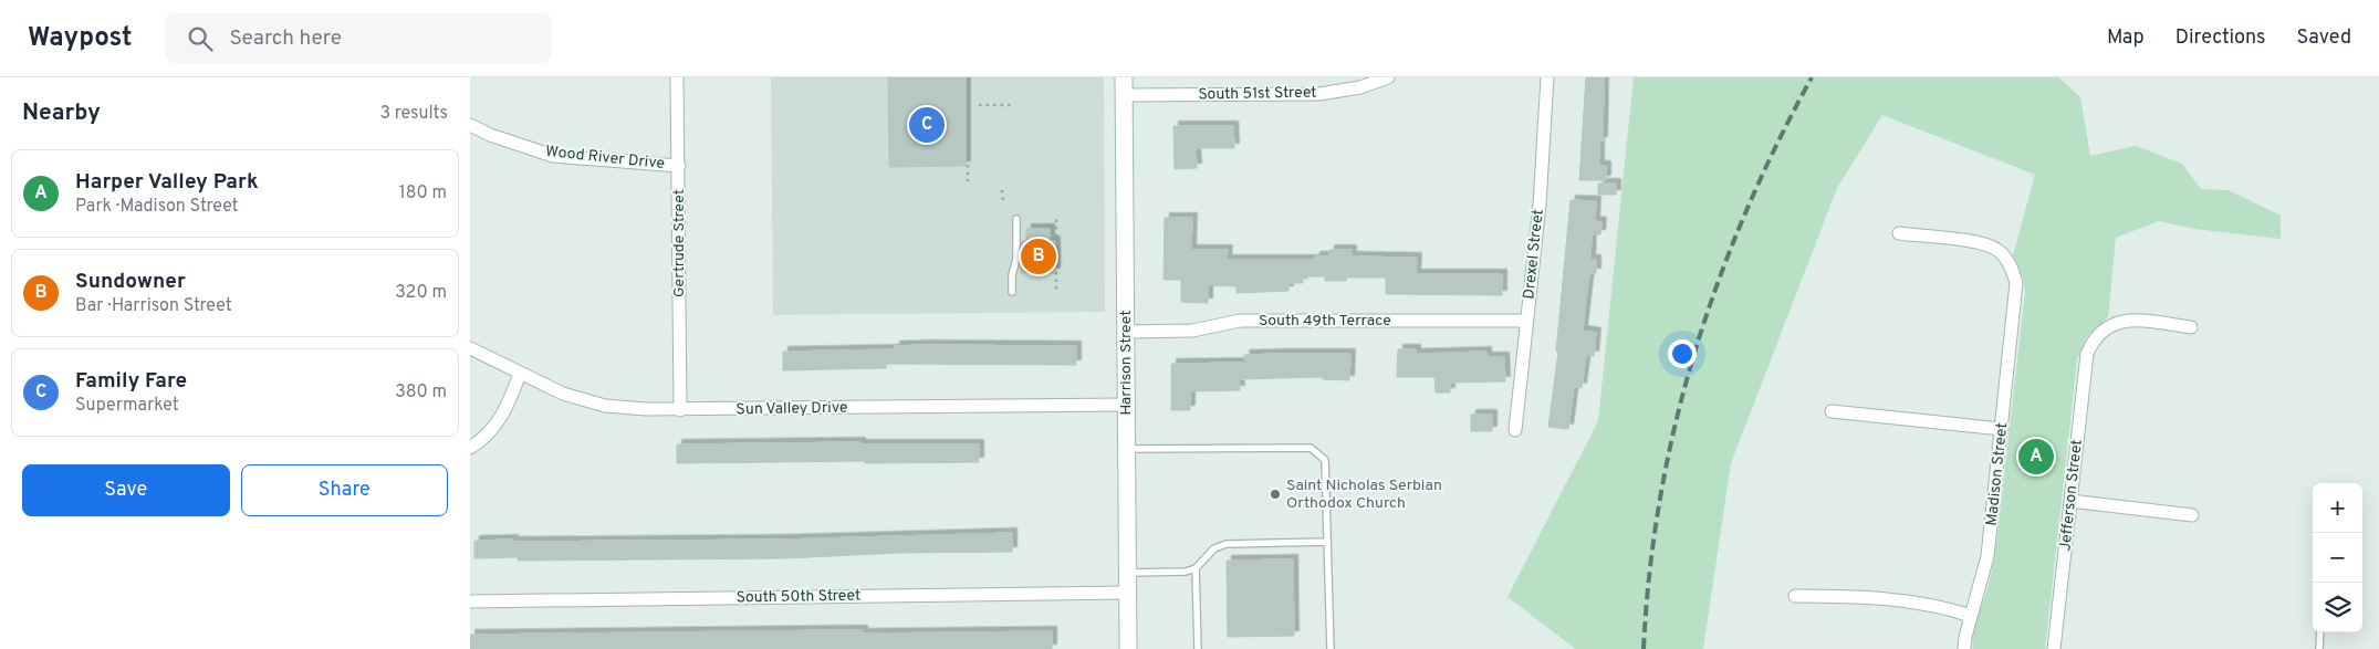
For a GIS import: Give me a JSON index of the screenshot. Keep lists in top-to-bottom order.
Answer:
{
  "streets": {
    "main road": ["Harrison Street"],
    "street": [
      "South 51st Street",
      "Wood River Drive",
      "Gertrude Street",
      "Drexel Street",
      "South 49th Terrace",
      "Sun Valley Drive",
      "Madison Street",
      "Jefferson Street",
      "South 50th Street"
    ]
  },
  "crossings": [
    ["South 51st Street", "Harrison Street"],
    ["Wood River Drive", "Gertrude Street"],
    ["Gertrude Street", "Sun Valley Drive"],
    ["Drexel Street", "South 49th Terrace"],
    ["South 49th Terrace", "Harrison Street"],
    ["Harrison Street", "Sun Valley Drive"],
    ["Harrison Street", "South 50th Street"]
  ],
  "places": ["Saint Nicholas Serbian Orthodox Church"],
  "page": {
    "header": "Waypost",
    "search": "Search here",
    "nav": ["Map", "Directions", "Saved"],
    "heading": ["Nearby", "3 results"],
    "pins": ["C", "B", "A"],
    "list": [
      {
        "mark": "A",
        "name": "Harper Valley Park",
        "note": "Park · Madison Street",
        "value": "180 m"
      },
      {
        "mark": "B",
        "name": "Sundowner",
        "note": "Bar · Harrison Street",
        "value": "320 m"
      },
      {
        "mark": "C",
        "name": "Family Fare",
        "note": "Supermarket",
        "value": "380 m"
      }
    ],
    "buttons": ["Save", "Share"],
    "map_buttons": ["+", "−"]
  }
}
